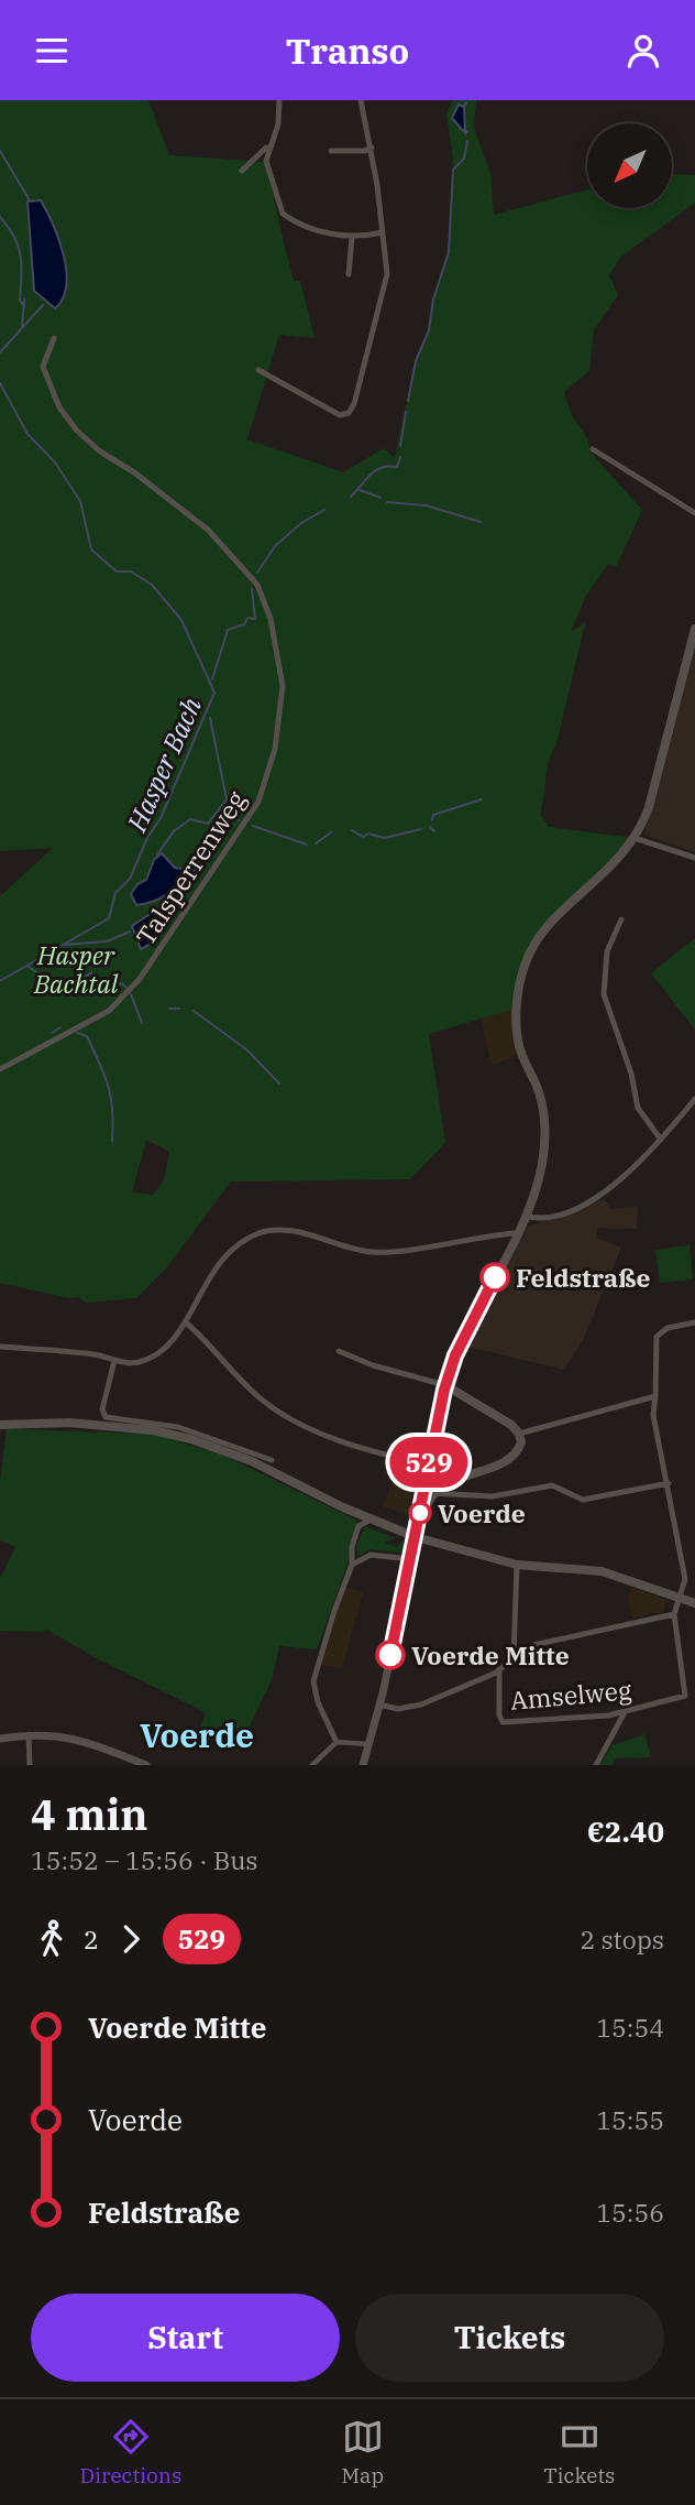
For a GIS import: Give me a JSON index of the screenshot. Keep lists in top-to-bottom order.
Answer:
{
  "streets": {
    "street": ["Talsperrenweg", "Amselweg"]
  },
  "districts": ["Voerde"],
  "water": ["Hasper Bach"],
  "parks": ["Hasper Bachtal"],
  "places": ["Feldstraße", "Voerde", "Voerde Mitte"],
  "lines": ["bus line 529"],
  "north": "bottom left",
  "page": {
    "header": "Transo",
    "on_map": "529",
    "heading": ["4 min", "15:52 – 15:56 · Bus", "€2.40"],
    "legs": ["2", "529", "2 stops"],
    "list": [
      {
        "name": "Voerde Mitte",
        "value": "15:54"
      },
      {
        "name": "Voerde",
        "value": "15:55"
      },
      {
        "name": "Feldstraße",
        "value": "15:56"
      }
    ],
    "buttons": ["Start", "Tickets"],
    "tabs": ["Directions", "Map", "Tickets"]
  }
}
